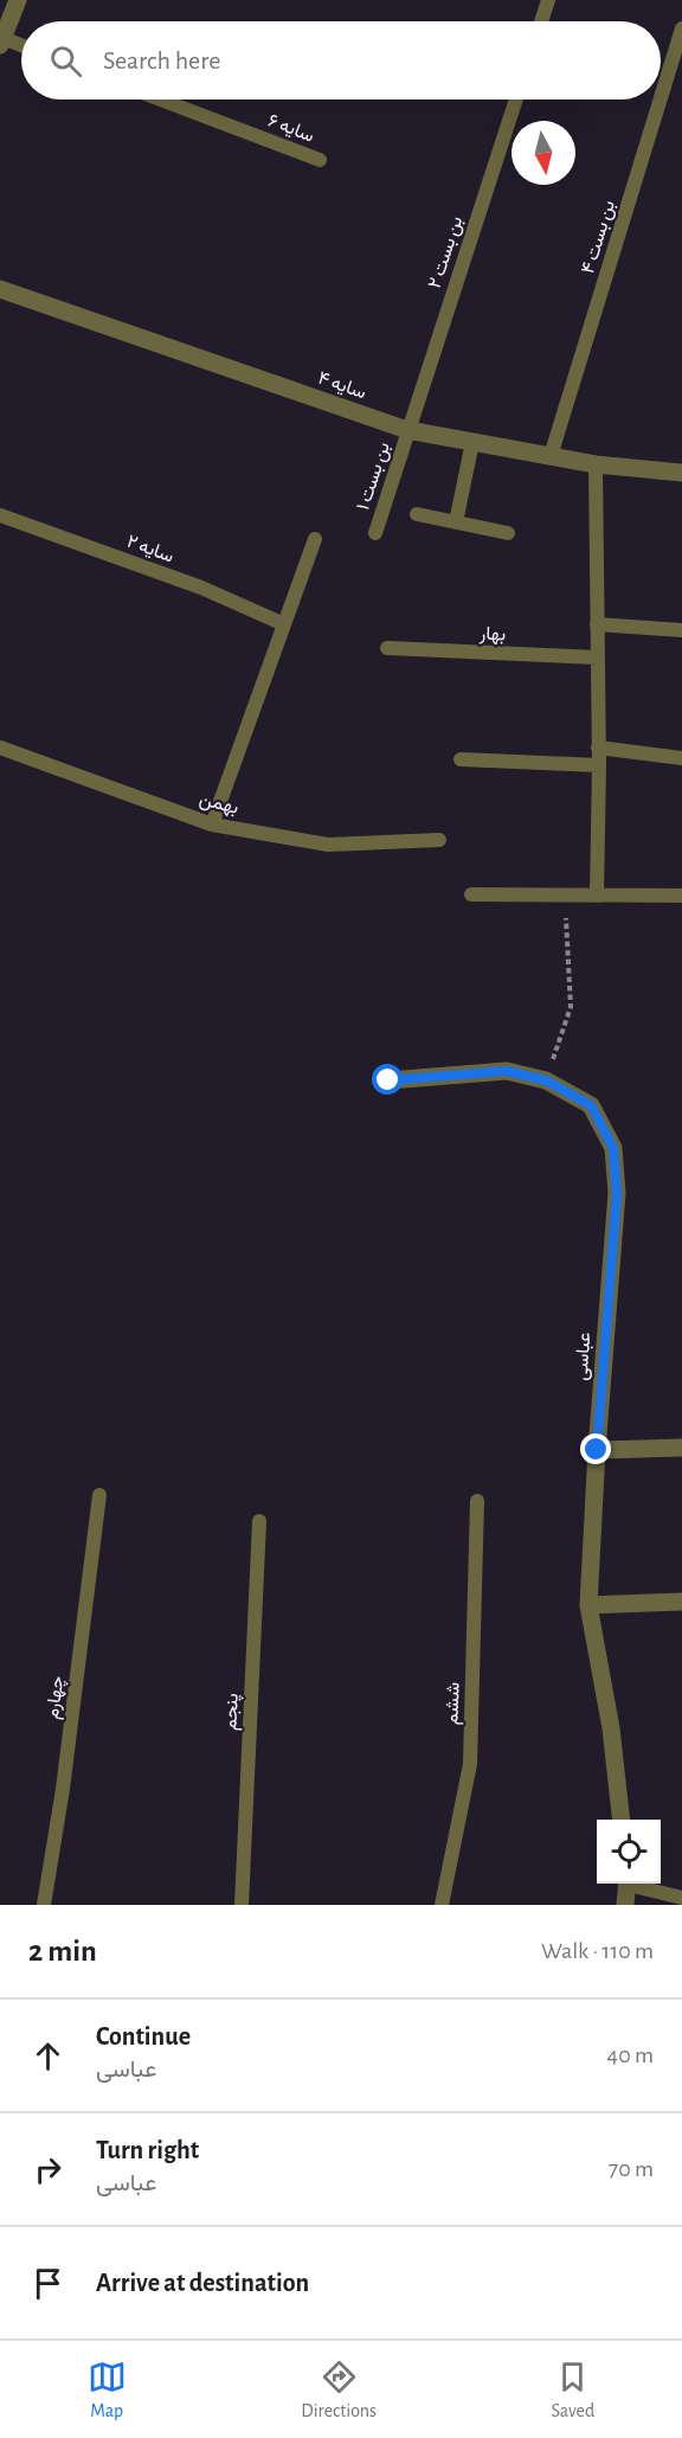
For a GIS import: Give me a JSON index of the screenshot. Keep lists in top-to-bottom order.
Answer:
{
  "streets": {
    "street": ["سایه ۴", "عباسی"],
    "lane": [
      "سایه ۶",
      "بن بست ۴",
      "بن بست ۲",
      "بن بست ۱",
      "سایه ۲",
      "بهار",
      "بهمن",
      "چهارم",
      "ششم",
      "پنجم"
    ]
  },
  "crossings": [
    ["بن بست ۴", "سایه ۴"],
    ["بن بست ۲", "سایه ۴"],
    ["بن بست ۲", "بن بست ۱"],
    ["سایه ۴", "بن بست ۱"]
  ],
  "north": "bottom",
  "page": {
    "search": "Search here",
    "heading": ["2 min", "Walk · 110 m"],
    "list": [
      ["Continue", "عباسی", "40 m"],
      ["Turn right", "عباسی", "70 m"],
      "Arrive at destination"
    ],
    "nav": ["Map", "Directions", "Saved"]
  }
}
